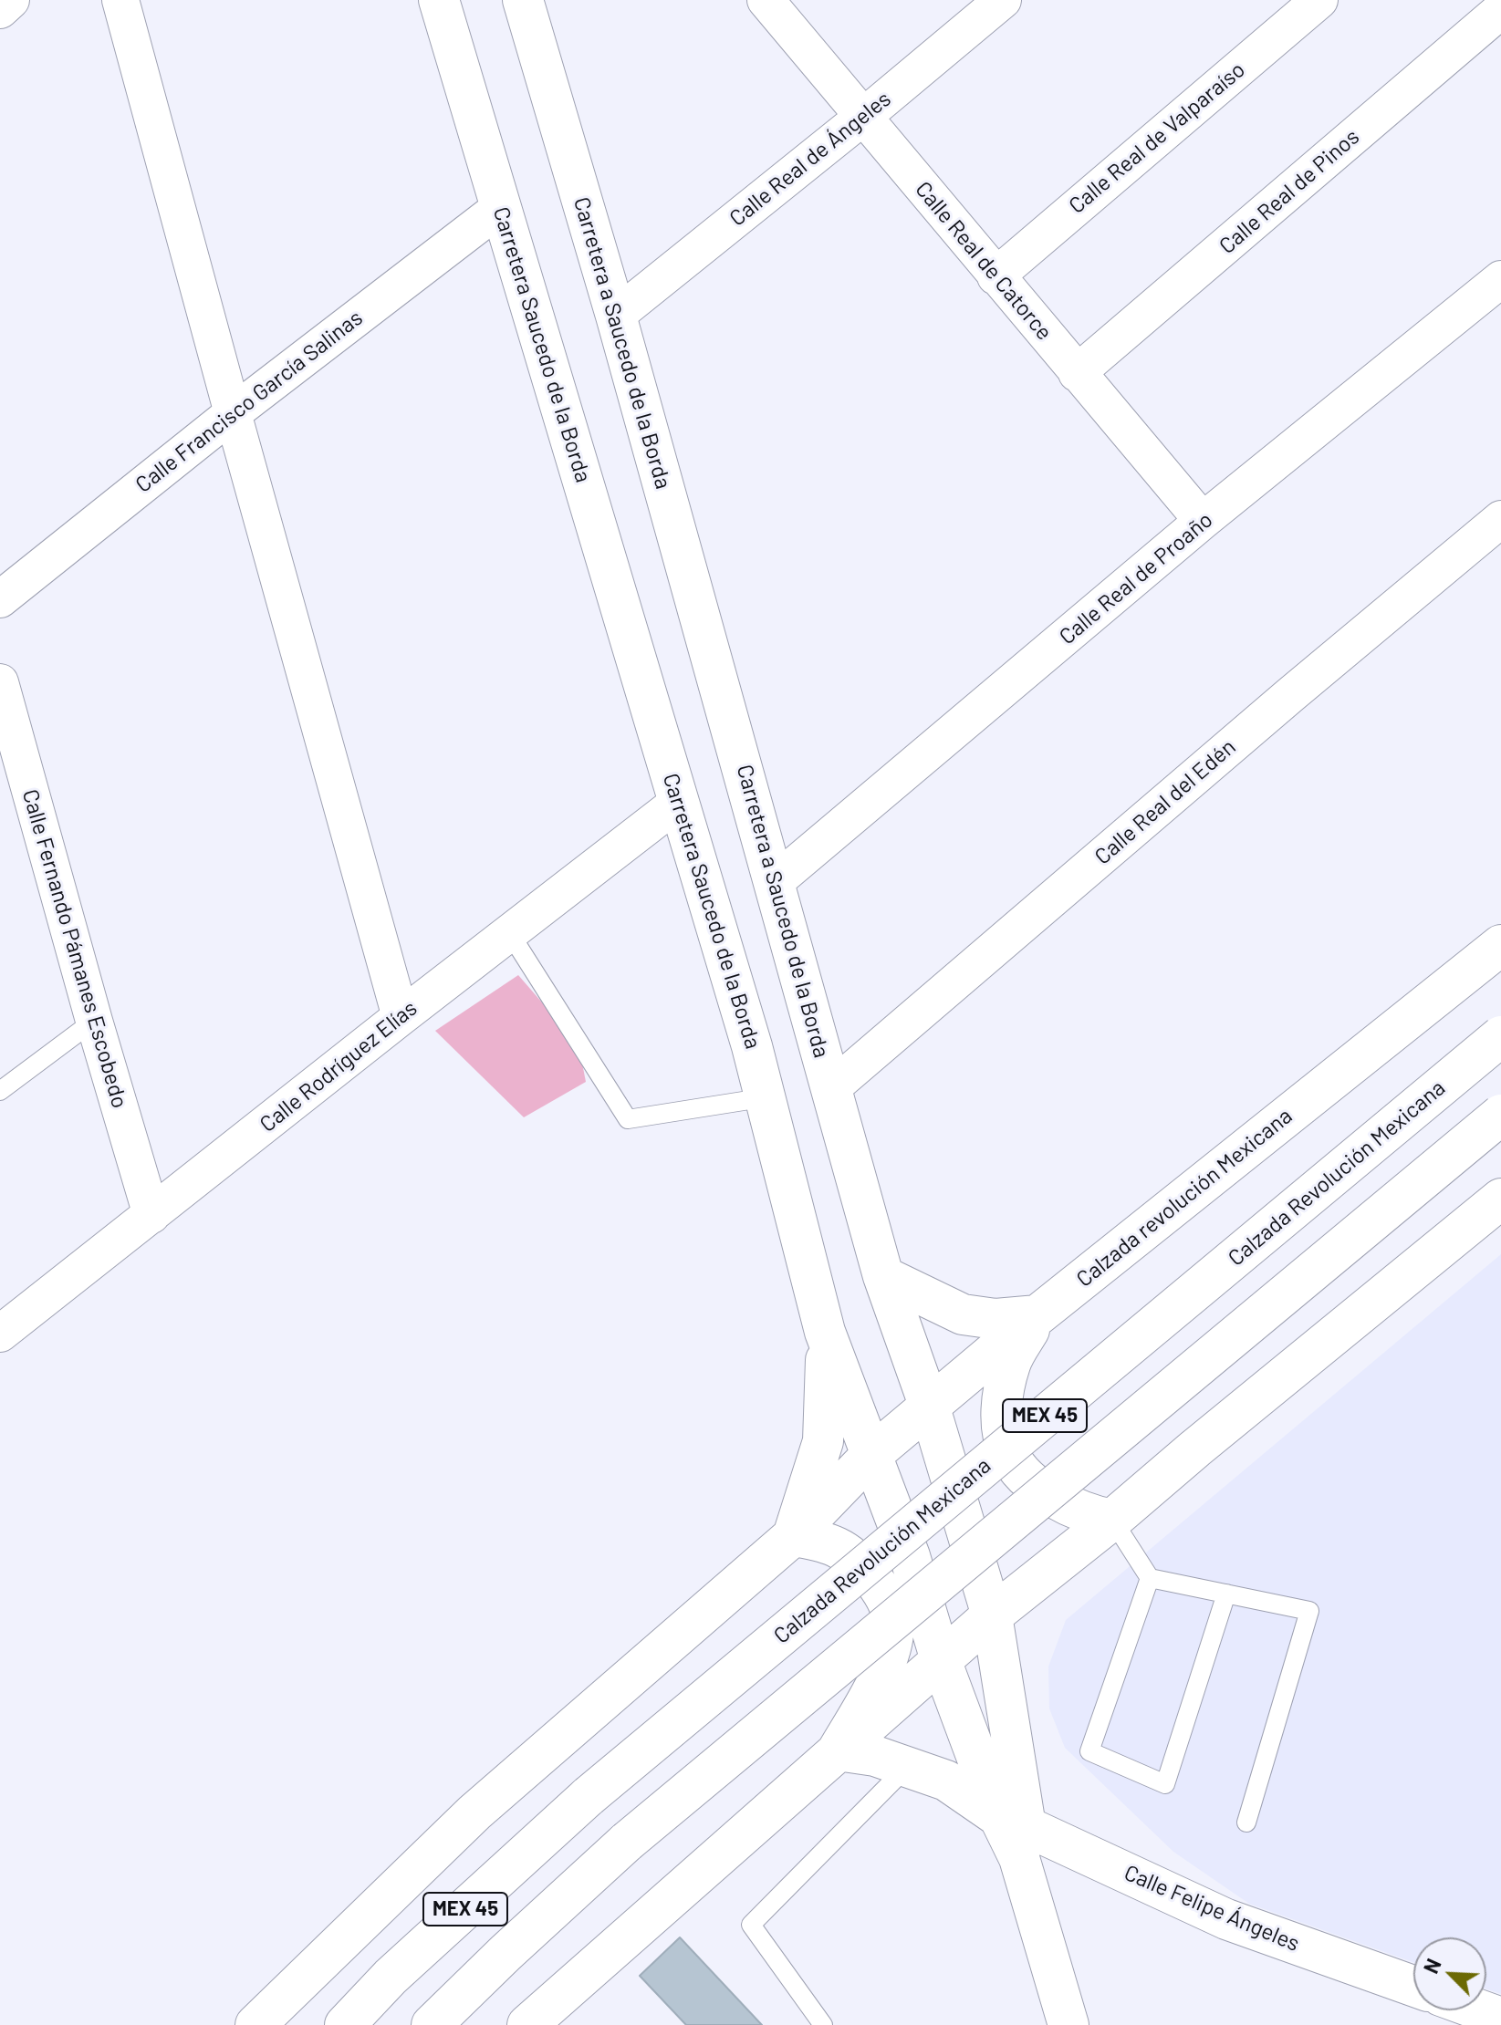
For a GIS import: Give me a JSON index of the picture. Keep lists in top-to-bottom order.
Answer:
{
  "streets": {
    "street": [
      "Calle Real de Valparaíso",
      "Calle Real de Ángeles",
      "Calle Real de Pinos",
      "Calle Real de Catorce",
      "Carretera a Saucedo de la Borda",
      "Carretera Saucedo de la Borda",
      "Calle Francisco García Salinas",
      "Calle Real de Proaño",
      "Calle Real del Edén",
      "Calle Fernando Pámanes Escobedo",
      "Calle Rodríguez Elías",
      "Calzada Revolución Mexicana",
      "Calzada revolución Mexicana",
      "MEX 45",
      "Calle Felipe Ángeles"
    ]
  },
  "crossings": [
    ["Calle Real de Valparaíso", "Calle Real de Catorce"],
    ["Calle Real de Ángeles", "Calle Real de Catorce"],
    ["Calle Real de Ángeles", "Carretera a Saucedo de la Borda"],
    ["Calle Real de Pinos", "Calle Real de Catorce"],
    ["Calle Real de Catorce", "Calle Real de Proaño"],
    ["Carretera a Saucedo de la Borda", "Carretera Saucedo de la Borda"],
    ["Carretera a Saucedo de la Borda", "Calle Real de Proaño"],
    ["Carretera a Saucedo de la Borda", "Calle Real del Edén"],
    ["Carretera a Saucedo de la Borda", "Calzada revolución Mexicana"],
    ["Carretera a Saucedo de la Borda", "Calle Felipe Ángeles"],
    ["Carretera Saucedo de la Borda", "Calle Francisco García Salinas"],
    ["Carretera Saucedo de la Borda", "Calle Rodríguez Elías"],
    ["Carretera Saucedo de la Borda", "Calzada revolución Mexicana"],
    ["Carretera Saucedo de la Borda", "Calle Felipe Ángeles"],
    ["Calle Fernando Pámanes Escobedo", "Calle Rodríguez Elías"]
  ],
  "north": "top left"
}
